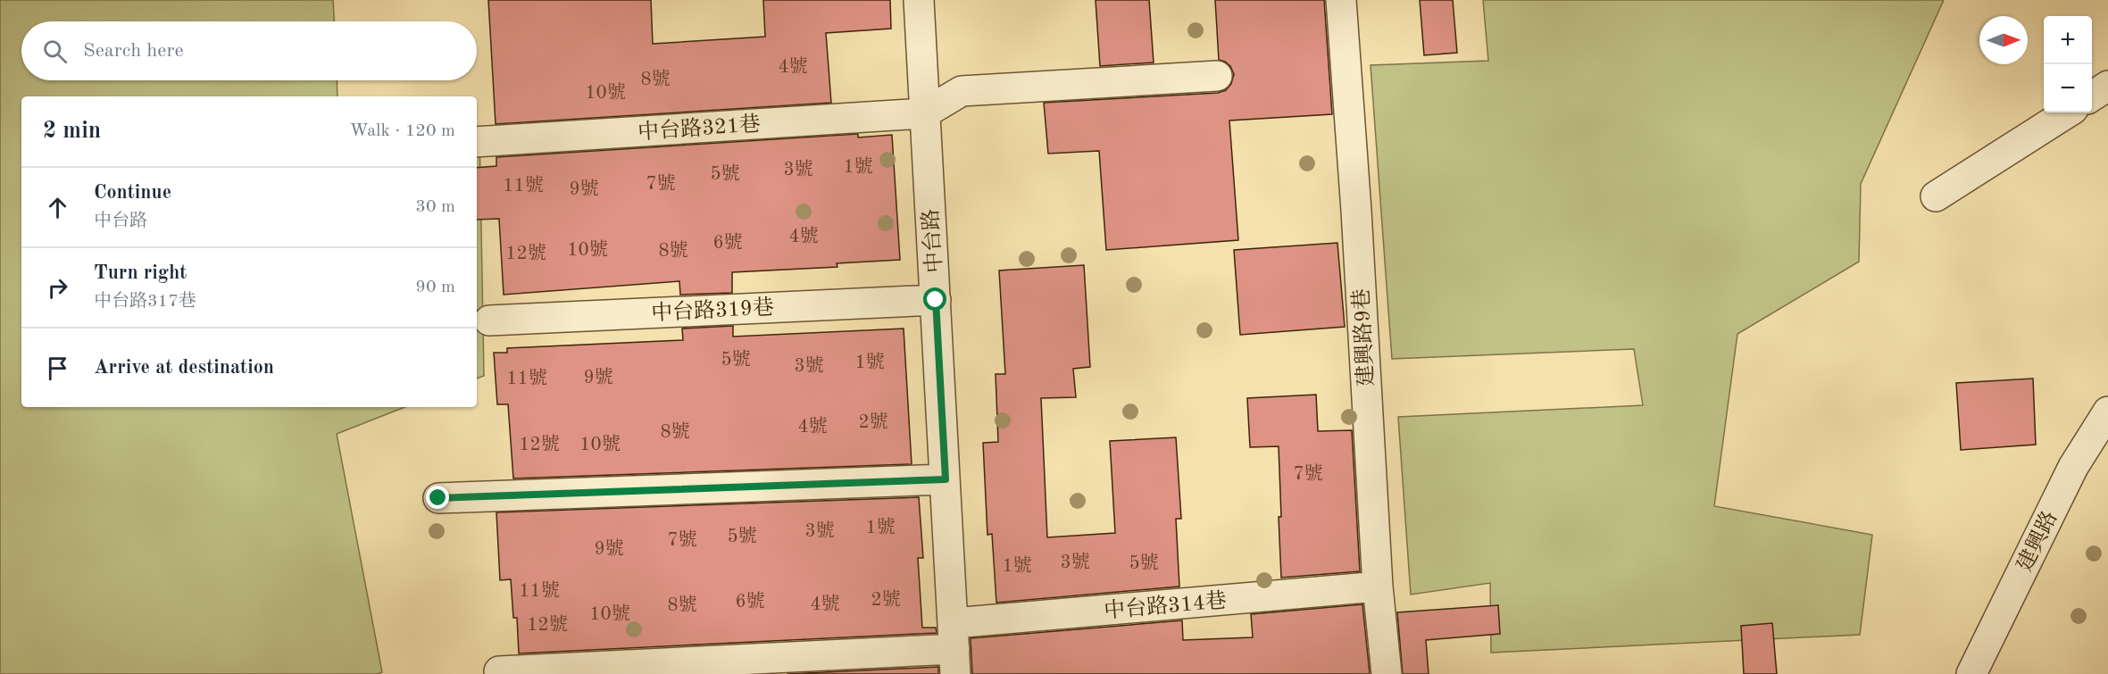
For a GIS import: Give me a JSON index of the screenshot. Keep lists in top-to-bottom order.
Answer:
{
  "streets": {
    "street": [
      "中台路321巷",
      "中台路",
      "中台路319巷",
      "建興路9巷",
      "建興路",
      "中台路314巷"
    ]
  },
  "crossings": [
    ["中台路321巷", "中台路"],
    ["中台路", "中台路319巷"],
    ["中台路", "中台路314巷"],
    ["建興路9巷", "中台路314巷"]
  ],
  "house_numbers": [
    "4號",
    "8號",
    "10號",
    "1號",
    "3號",
    "5號",
    "7號",
    "11號",
    "9號",
    "4號",
    "6號",
    "10號",
    "8號",
    "12號",
    "5號",
    "1號",
    "3號",
    "9號",
    "11號",
    "2號",
    "4號",
    "8號",
    "12號",
    "10號",
    "7號",
    "1號",
    "3號",
    "5號",
    "7號",
    "9號",
    "3號",
    "5號",
    "1號",
    "11號",
    "2號",
    "6號",
    "4號",
    "8號",
    "10號",
    "12號"
  ],
  "north": "right",
  "page": {
    "map_buttons": ["+", "−"],
    "search": "Search here",
    "heading": ["2 min", "Walk · 120 m"],
    "list": [
      ["Continue", "中台路", "30 m"],
      ["Turn right", "中台路317巷", "90 m"],
      "Arrive at destination"
    ]
  }
}
